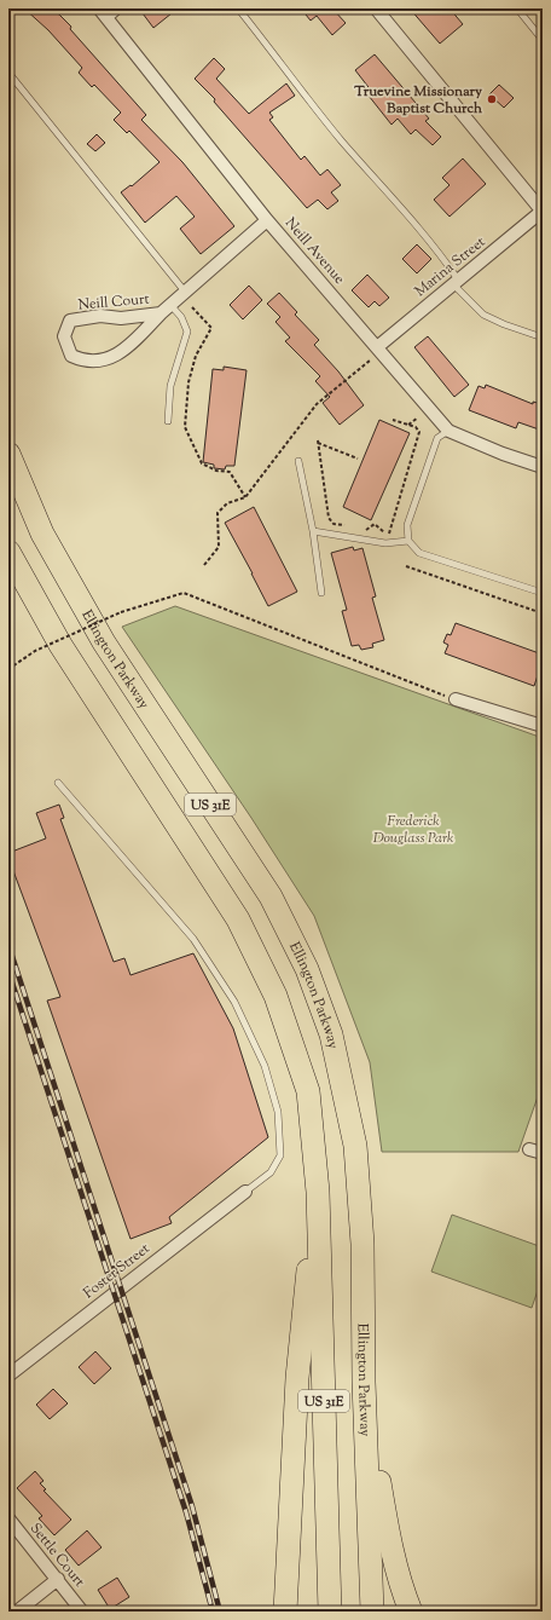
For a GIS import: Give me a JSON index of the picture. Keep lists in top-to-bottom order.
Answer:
{
  "streets": {
    "highway": ["Ellington Parkway", "US 31E"],
    "street": [
      "Neill Avenue",
      "Marina Street",
      "Neill Court",
      "Foster Street",
      "Settle Court"
    ]
  },
  "crossings": [
    ["Neill Avenue", "Marina Street"],
    ["Neill Avenue", "Neill Court"]
  ],
  "parks": ["Frederick Douglass Park"],
  "places": ["Truevine Missionary Baptist Church"]
}
